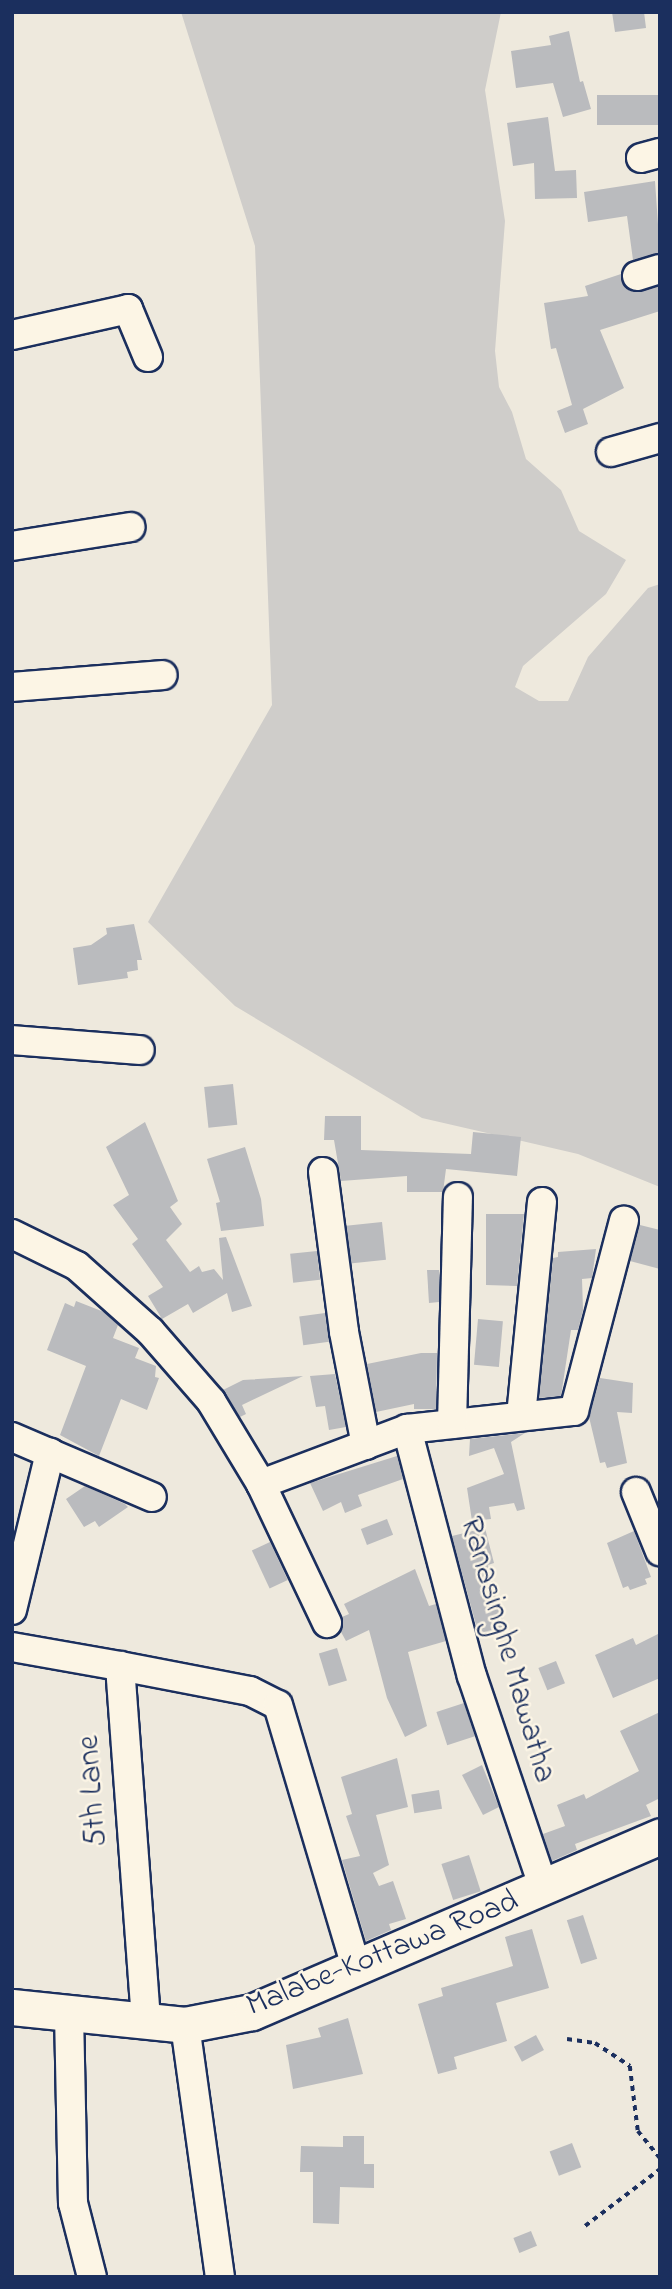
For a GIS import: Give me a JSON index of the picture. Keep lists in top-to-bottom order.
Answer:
{
  "streets": {
    "main road": ["Malabe-Kottawa Road"],
    "street": ["Ranasinghe Mawatha", "5th Lane"]
  },
  "crossings": [
    ["Ranasinghe Mawatha", "Malabe-Kottawa Road"],
    ["5th Lane", "Malabe-Kottawa Road"]
  ]
}
